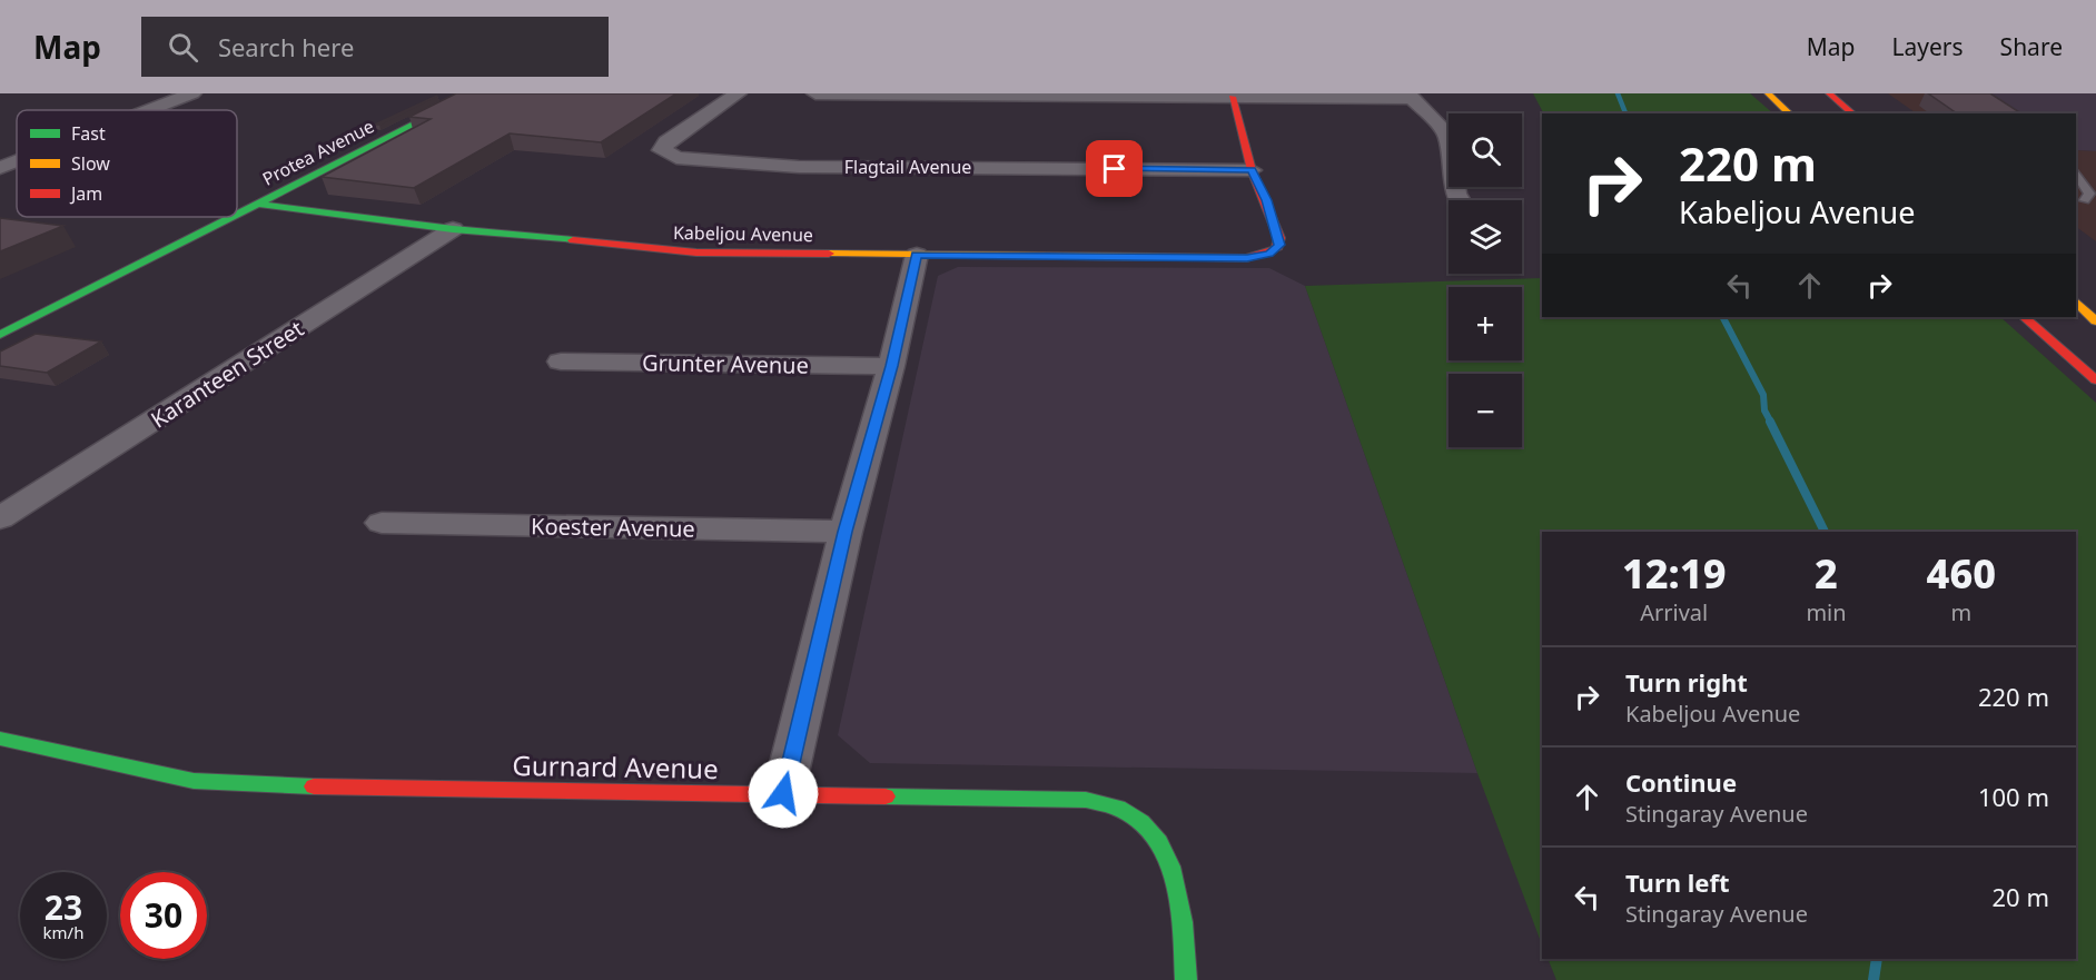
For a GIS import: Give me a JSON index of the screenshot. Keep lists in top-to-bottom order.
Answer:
{
  "streets": {
    "street": [
      "Protea Avenue",
      "Flagtail Avenue",
      "Kabeljou Avenue",
      "Grunter Avenue",
      "Karanteen Street",
      "Koester Avenue",
      "Gurnard Avenue"
    ]
  },
  "crossings": [
    ["Protea Avenue", "Kabeljou Avenue"],
    ["Flagtail Avenue", "Kabeljou Avenue"],
    ["Kabeljou Avenue", "Karanteen Street"]
  ],
  "legend": ["Fast", "Slow", "Jam"],
  "page": {
    "header": "Map",
    "search": "Search here",
    "nav": ["Map", "Layers", "Share"],
    "map_buttons": ["+", "−"],
    "turn": ["220 m", "Kabeljou Avenue"],
    "eta": [
      "12:19",
      "Arrival",
      "2",
      "min",
      "460",
      "m"
    ],
    "list": [
      {
        "name": "Turn right",
        "note": "Kabeljou Avenue",
        "value": "220 m"
      },
      {
        "name": "Continue",
        "note": "Stingaray Avenue",
        "value": "100 m"
      },
      {
        "name": "Turn left",
        "note": "Stingaray Avenue",
        "value": "20 m"
      }
    ],
    "speed": "23 km/h",
    "limit": "30"
  }
}
